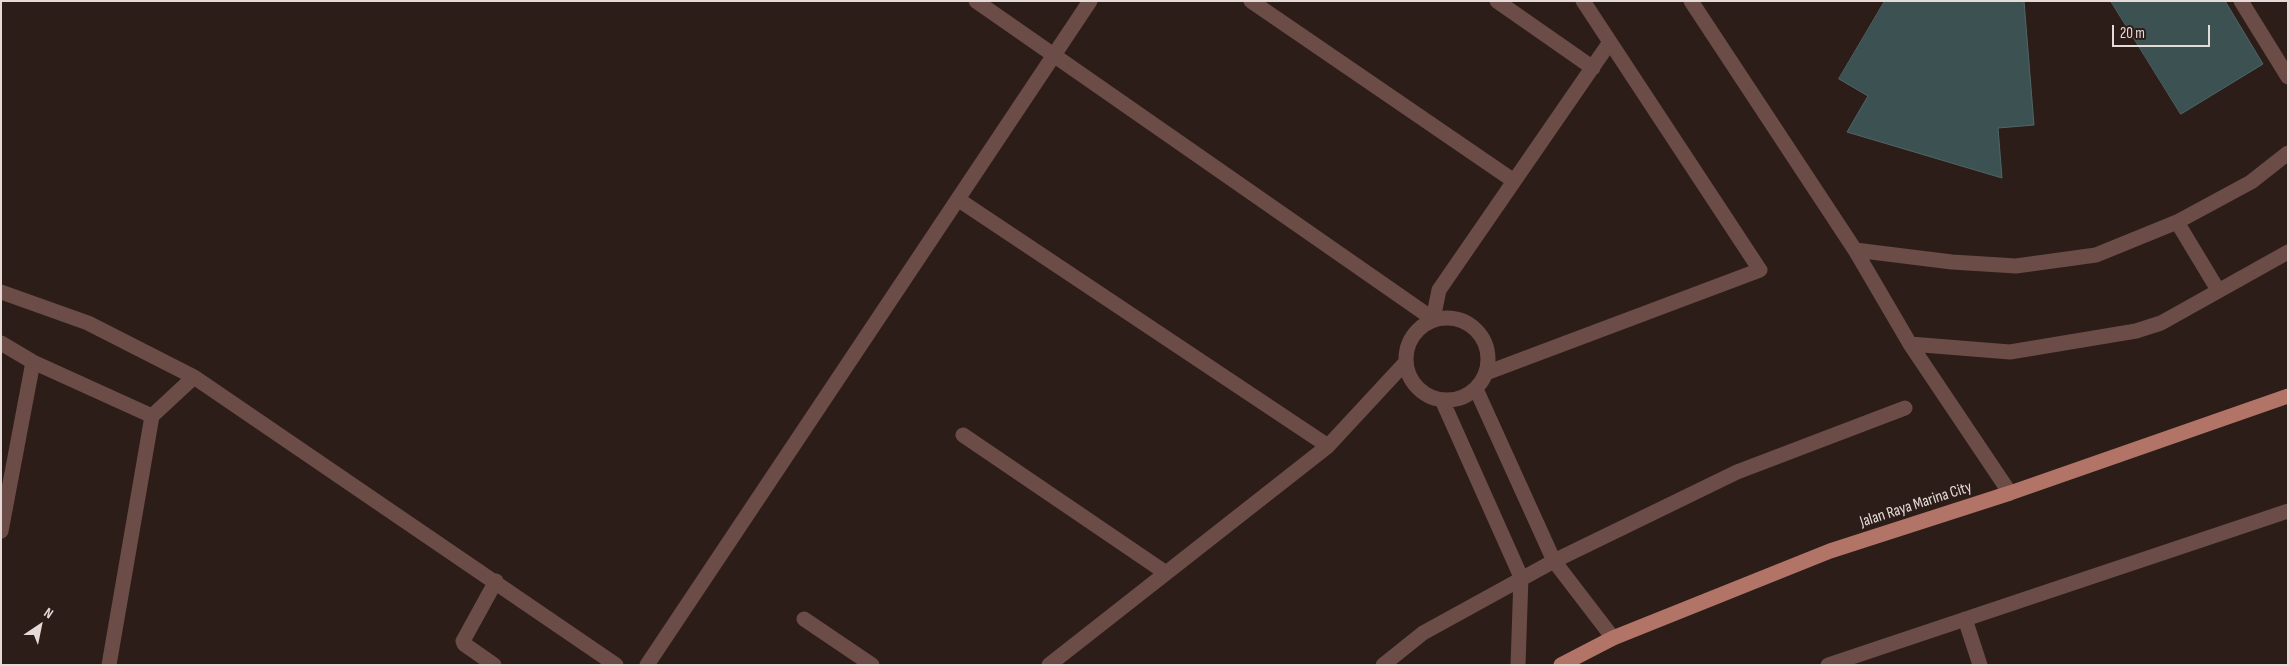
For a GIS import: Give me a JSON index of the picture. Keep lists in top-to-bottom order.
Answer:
{
  "streets": {
    "main road": ["Jalan Raya Marina City"]
  },
  "scale_bar": "20 m",
  "north": "top right"
}
